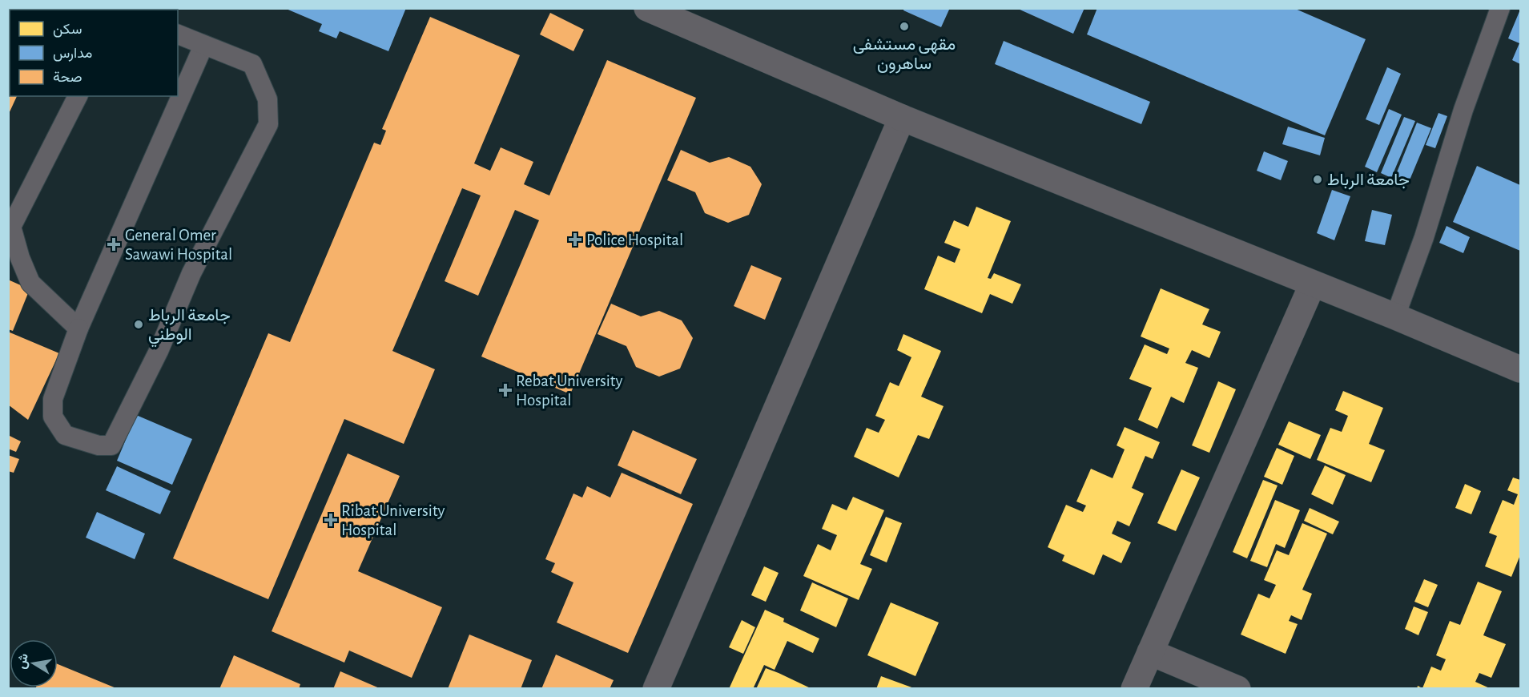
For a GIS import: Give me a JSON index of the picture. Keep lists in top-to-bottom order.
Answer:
{
  "places": {
    "other": ["مقهى مستشفى ساهرون", "جامعة الرباط", "جامعة الرباط الوطني"],
    "health": [
      "Police Hospital",
      "General Omer Sawawi Hospital",
      "Rebat University Hospital",
      "Ribat University Hospital"
    ]
  },
  "legend": ["سكن", "مدارس", "صحة"],
  "north": "left"
}
